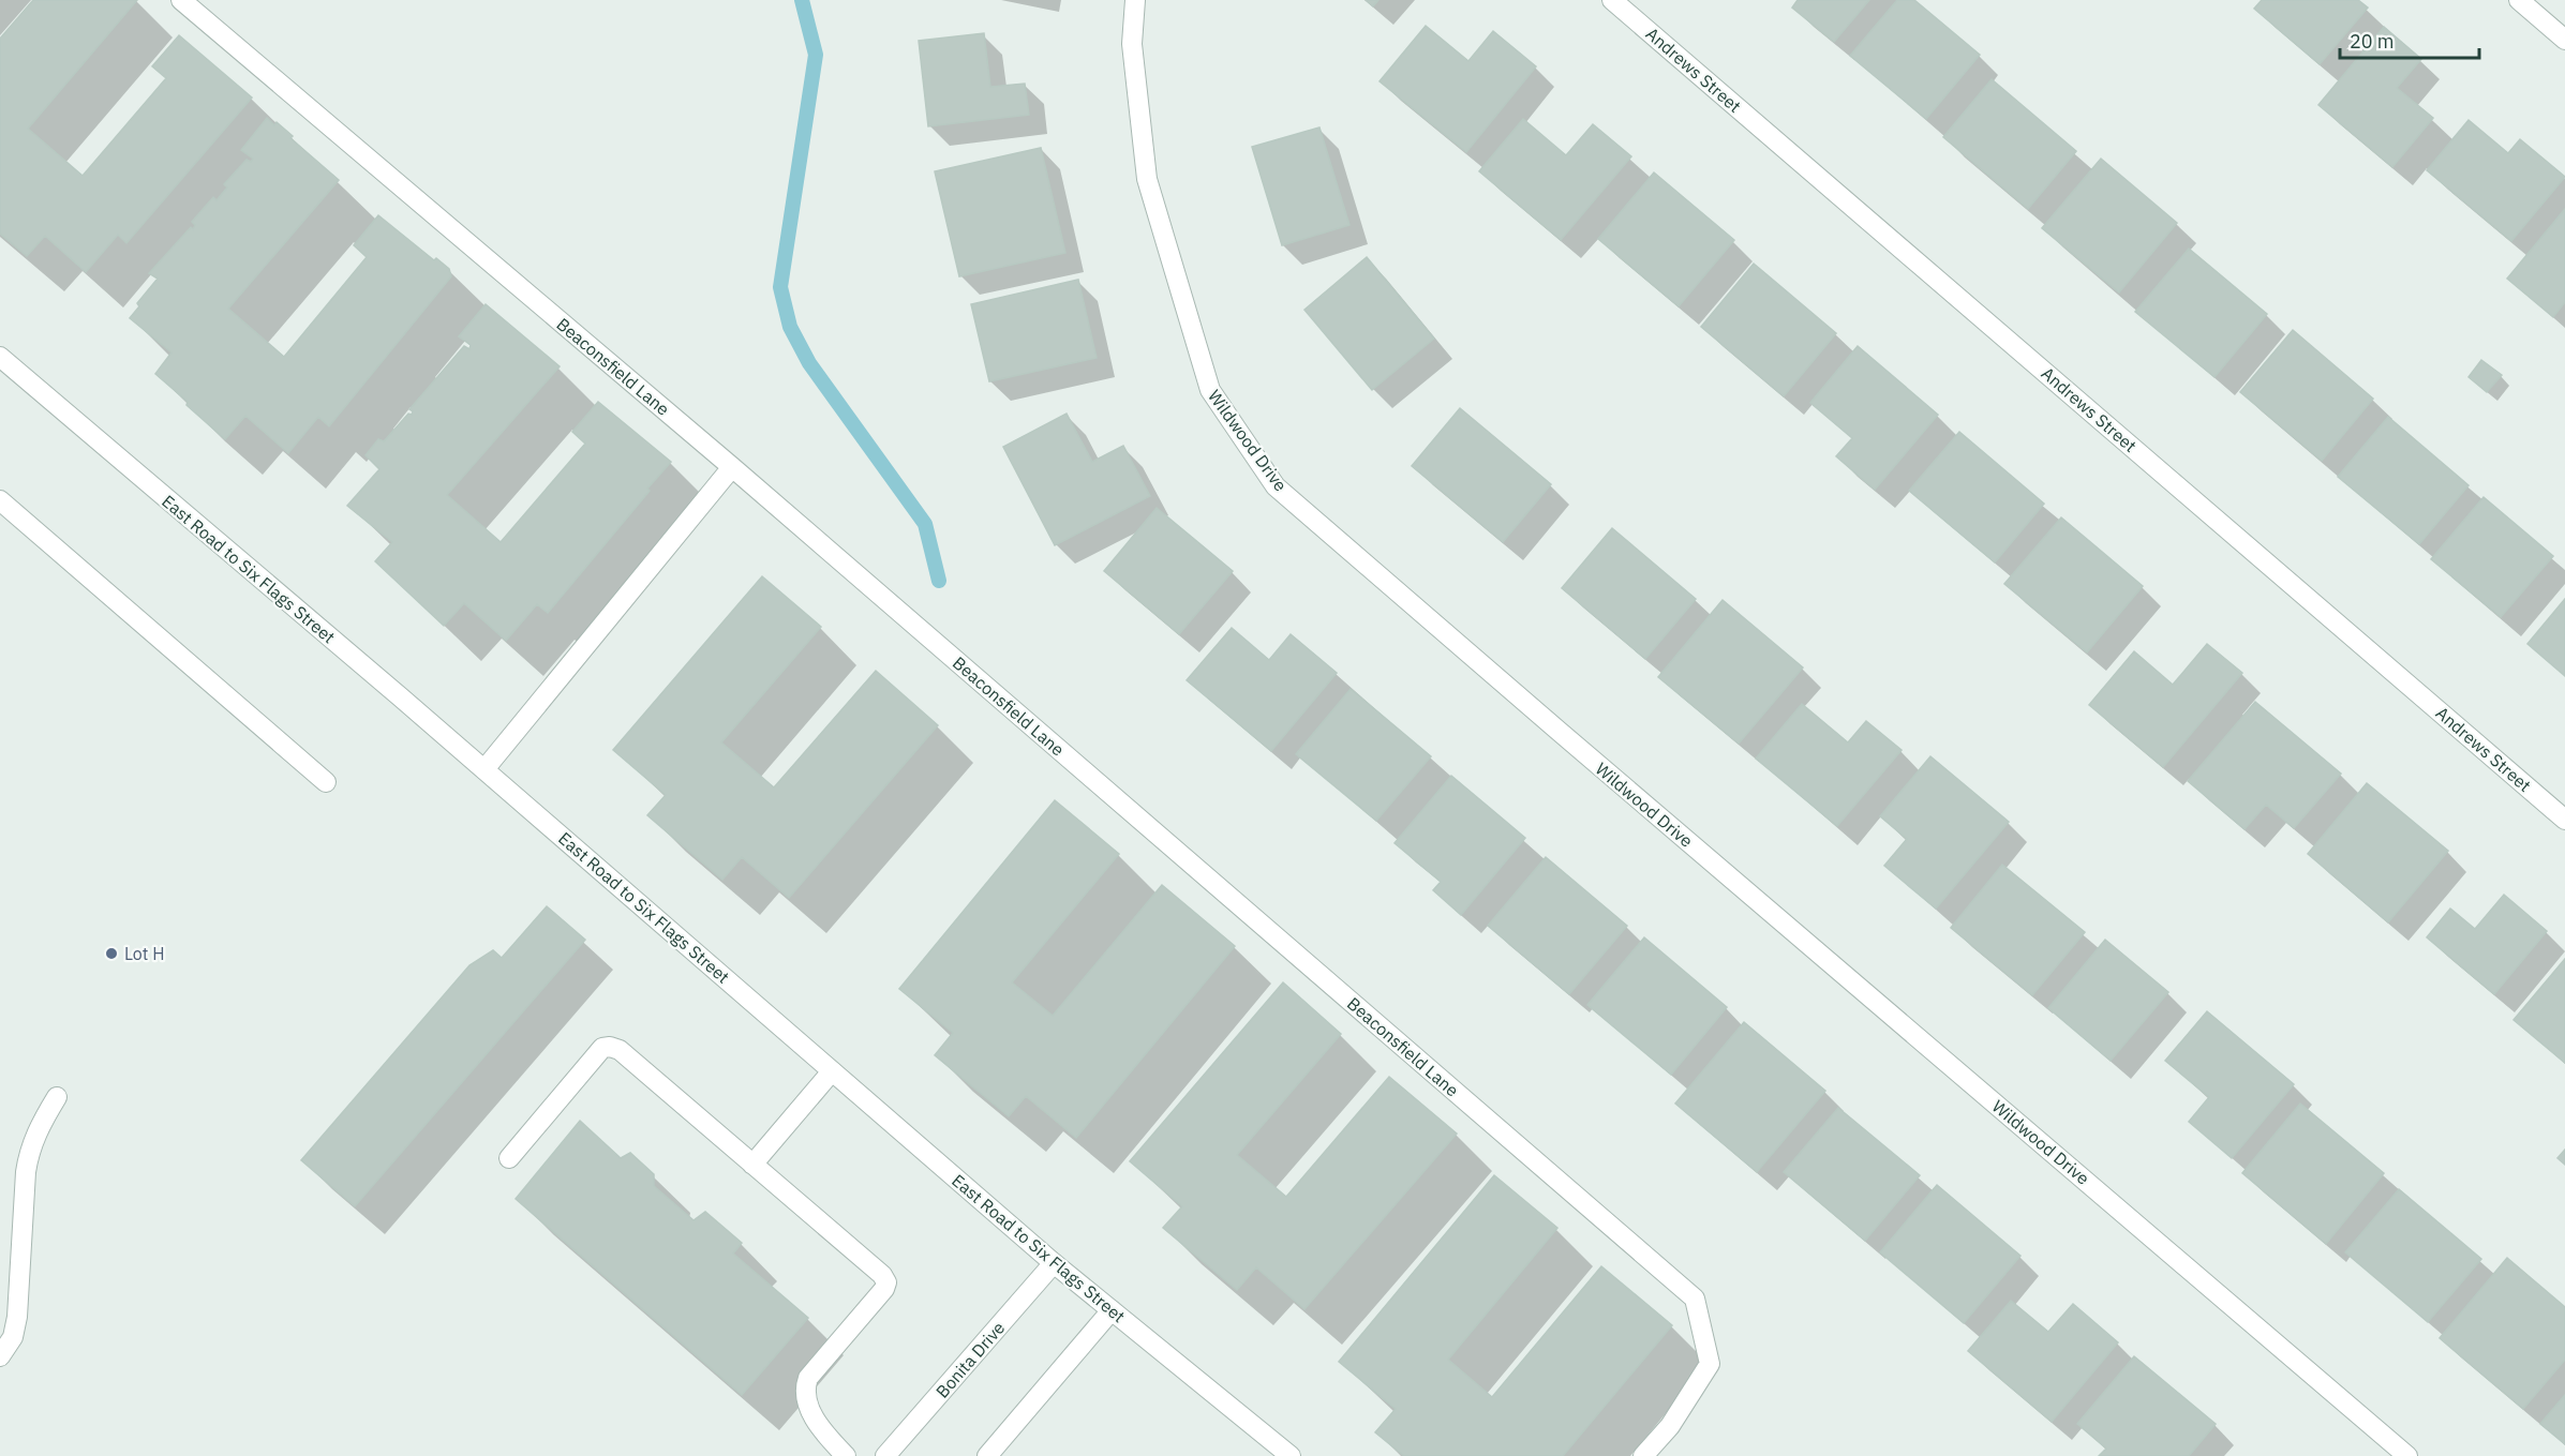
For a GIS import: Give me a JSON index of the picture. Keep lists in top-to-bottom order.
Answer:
{
  "streets": {
    "street": [
      "Andrews Street",
      "Beaconsfield Lane",
      "Wildwood Drive",
      "East Road to Six Flags Street",
      "Bonita Drive"
    ]
  },
  "crossings": [
    ["East Road to Six Flags Street", "Bonita Drive"]
  ],
  "places": ["Lot H"],
  "scale_bar": "20 m"
}
